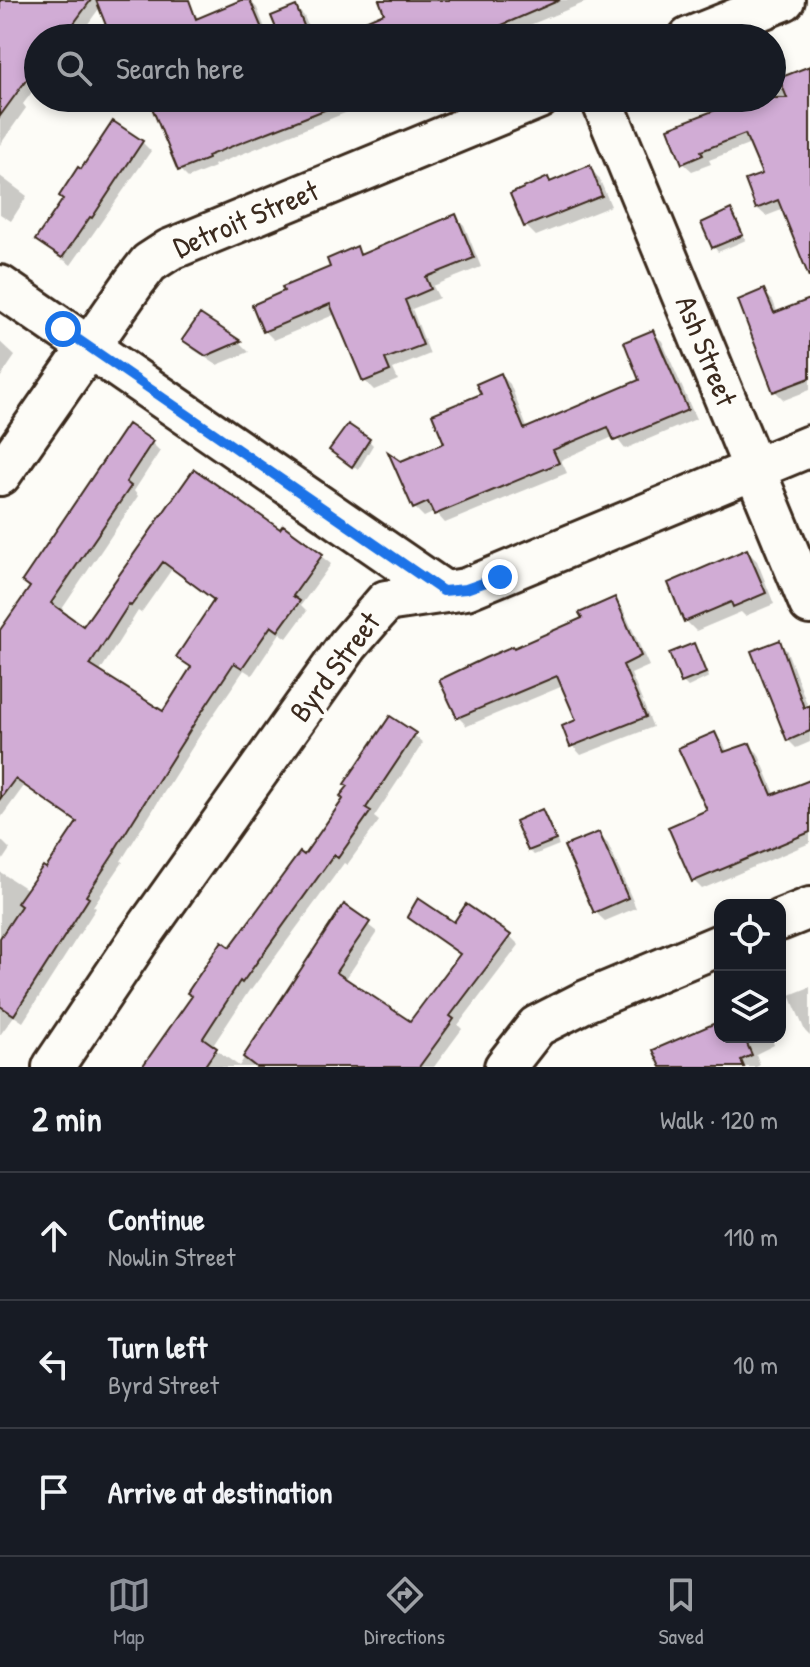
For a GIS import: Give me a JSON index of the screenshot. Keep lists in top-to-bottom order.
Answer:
{
  "streets": {
    "street": ["Detroit Street", "Ash Street", "Byrd Street"]
  },
  "crossings": [
    ["Ash Street", "Byrd Street"]
  ],
  "page": {
    "search": "Search here",
    "heading": ["2 min", "Walk · 120 m"],
    "list": [
      ["Continue", "Nowlin Street", "110 m"],
      ["Turn left", "Byrd Street", "10 m"],
      "Arrive at destination"
    ],
    "nav": ["Map", "Directions", "Saved"]
  }
}
